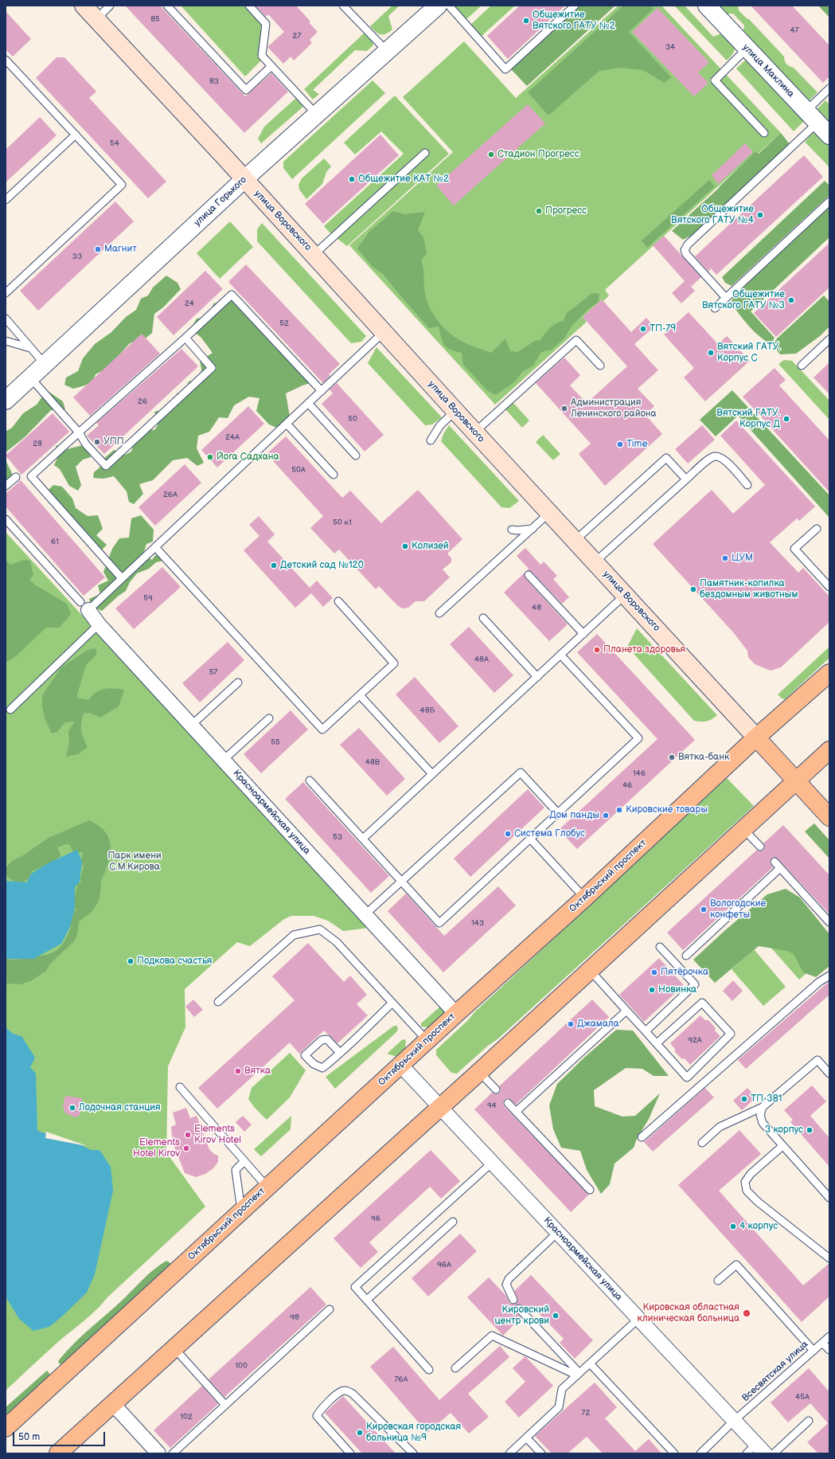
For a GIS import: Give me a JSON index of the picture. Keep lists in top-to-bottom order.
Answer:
{
  "streets": {
    "main road": ["улица Воровского", "Октябрьский проспект"],
    "street": ["улица Маклина", "улица Горького", "Красноармейская улица"],
    "lane": ["Всесвятская улица"]
  },
  "crossings": [
    ["улица Горького", "улица Воровского"],
    ["улица Воровского", "Октябрьский проспект"],
    ["Красноармейская улица", "Октябрьский проспект"],
    ["Красноармейская улица", "Всесвятская улица"]
  ],
  "parks": ["Парк имени С.М.Кирова"],
  "places": [
    "Общежитие Вятского ГАТУ №2",
    "Стадион Прогресс",
    "Общежитие КАТ №2",
    "Прогресс",
    "Общежитие Вятского ГАТУ №4",
    "Магнит",
    "Общежитие Вятского ГАТУ №3",
    "ТП-79",
    "Вятский ГАТУ. Корпус С",
    "Администрация Ленинского района",
    "Вятский ГАТУ. Корпус Д",
    "УПП",
    "Time",
    "Йога Садхана",
    "Колизей",
    "ЦУМ",
    "Детский сад №120",
    "Памятник-копилка бездомным животным",
    "Планета здоровья",
    "Вятка-банк",
    "Кировские товары",
    "Дом панды",
    "Система Глобус",
    "Вологодские конфеты",
    "Подкова счастья",
    "Пятёрочка",
    "Новинка",
    "Джамала",
    "Вятка",
    "ТП-381",
    "Лодочная станция",
    "3 корпус",
    "Elements Kirov Hotel",
    "Elements Hotel Kirov",
    "4 корпус",
    "Кировская областная клиническая больница",
    "Кировский центр крови",
    "Кировская городская больница №9"
  ],
  "house_numbers": [
    "85",
    "47",
    "27",
    "34",
    "83",
    "54",
    "33",
    "24",
    "52",
    "26",
    "50",
    "24А",
    "28",
    "50А",
    "26А",
    "50 к1",
    "61",
    "59",
    "48",
    "48А",
    "57",
    "48Б",
    "55",
    "48В",
    "146",
    "46",
    "53",
    "143",
    "92А",
    "94",
    "96",
    "96А",
    "98",
    "100",
    "76А",
    "45А",
    "72",
    "102"
  ],
  "scale_bar": "50 m"
}
